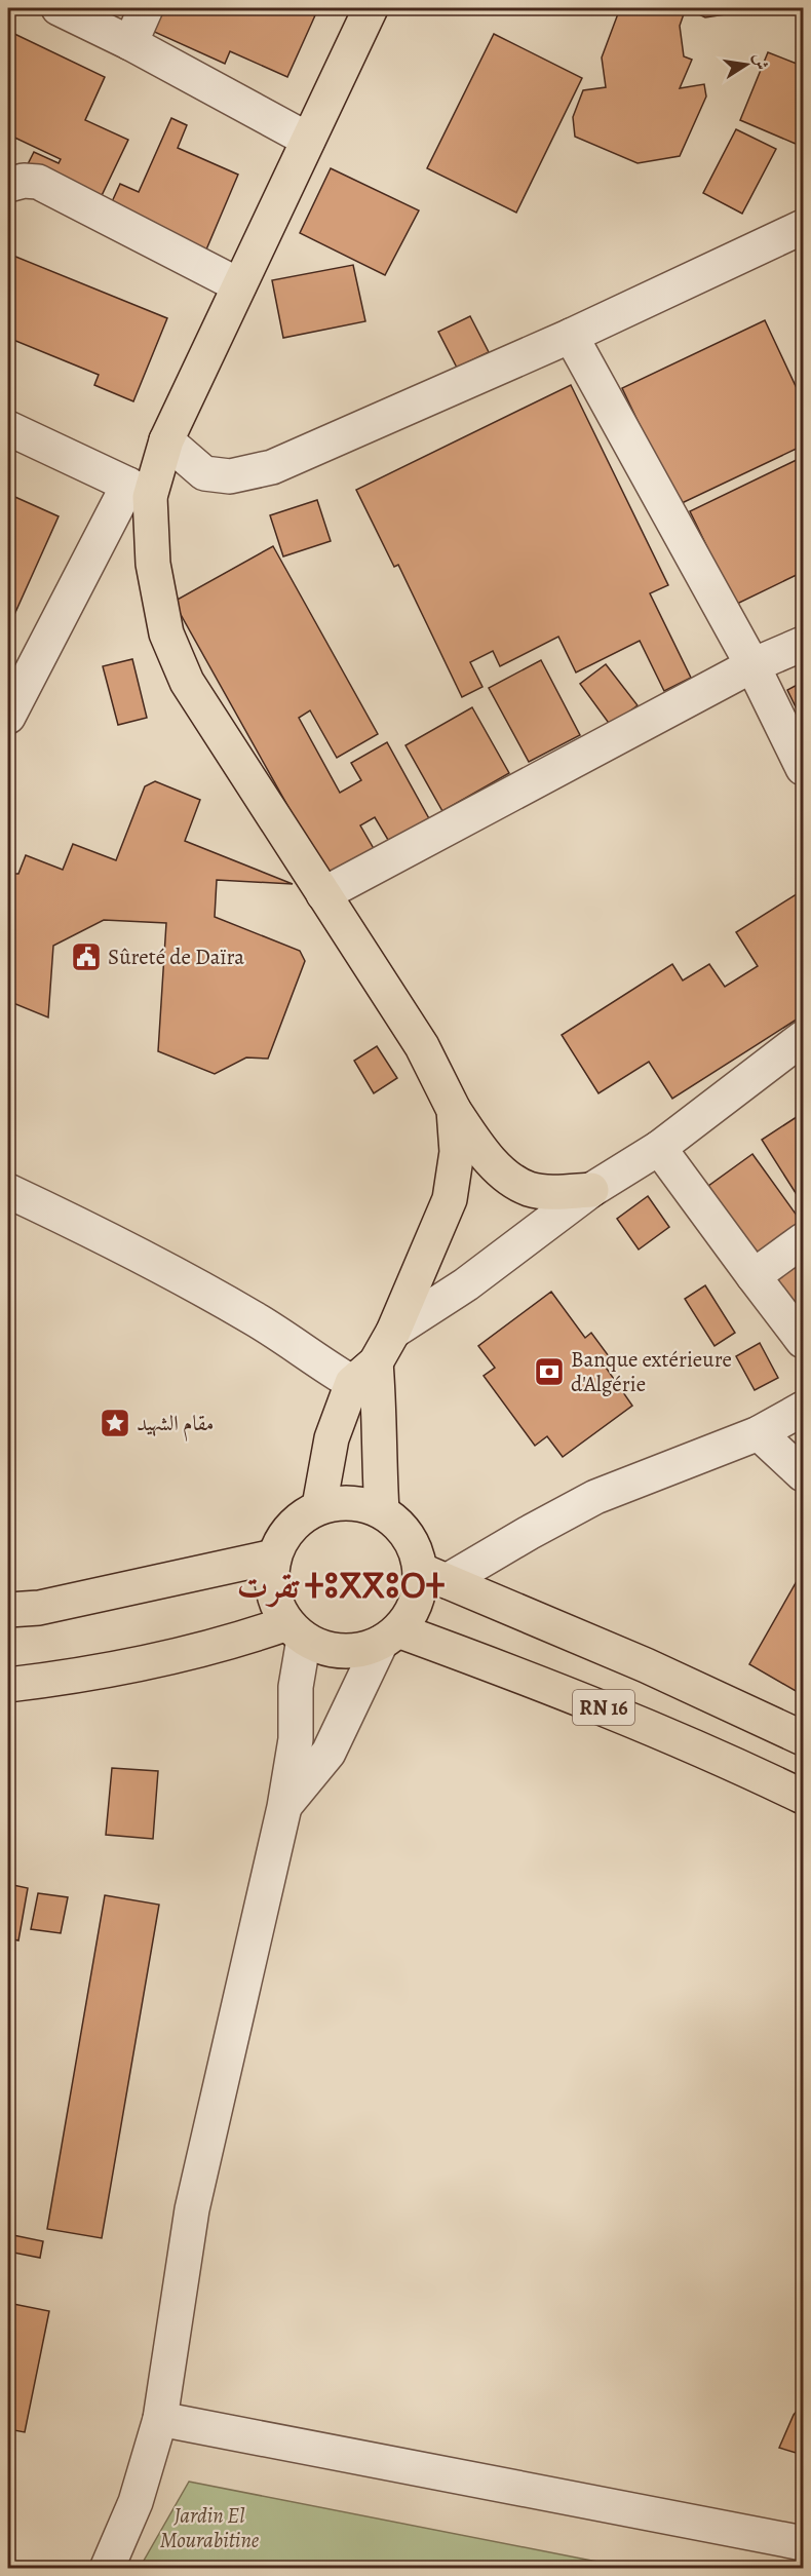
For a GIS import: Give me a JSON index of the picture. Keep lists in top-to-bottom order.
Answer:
{
  "streets": {
    "main road": ["RN 16"]
  },
  "districts": ["تقرت ⵜⵓⴳⴳⵓⵔⵜ"],
  "parks": ["Jardin El Mourabitine"],
  "places": {
    "public building": ["Sûreté de Daïra"],
    "bank": ["Banque extérieure d'Algérie"],
    "place": ["مقام الشهيد"]
  },
  "north": "right"
}
